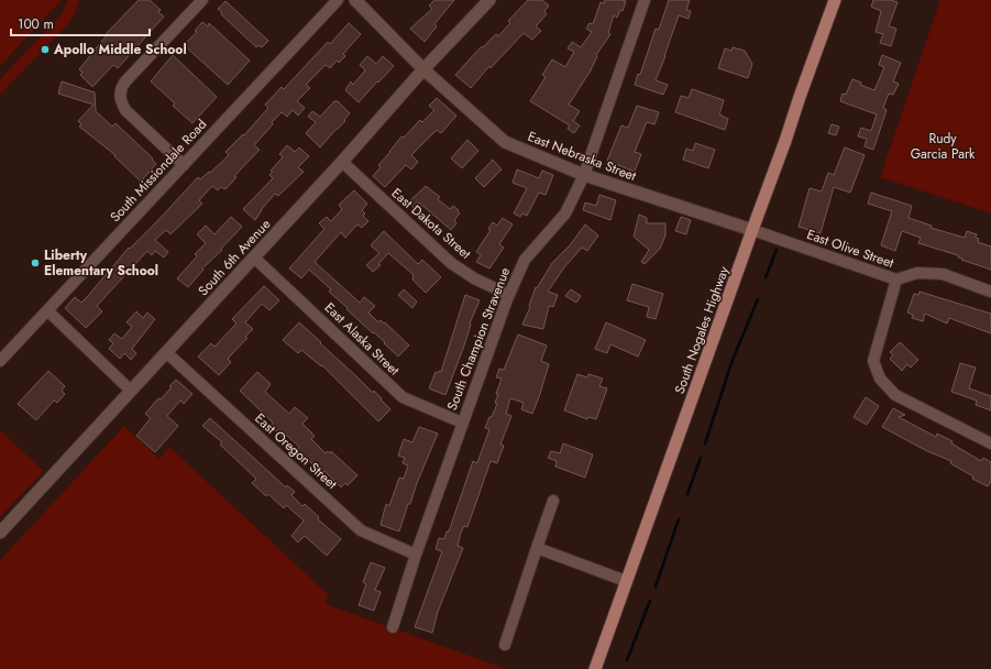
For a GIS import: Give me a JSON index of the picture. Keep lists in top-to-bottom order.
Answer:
{
  "streets": {
    "main road": ["South Nogales Highway"],
    "street": [
      "East Nebraska Street",
      "South Missiondale Road",
      "East Dakota Street",
      "East Olive Street",
      "South 6th Avenue",
      "East Alaska Street",
      "South Champion Stravenue",
      "East Oregon Street"
    ]
  },
  "crossings": [
    ["East Nebraska Street", "East Olive Street"],
    ["East Nebraska Street", "South 6th Avenue"],
    ["East Nebraska Street", "South Nogales Highway"],
    ["East Nebraska Street", "South Champion Stravenue"],
    ["East Dakota Street", "South 6th Avenue"],
    ["East Dakota Street", "South Champion Stravenue"],
    ["East Olive Street", "South Nogales Highway"],
    ["South 6th Avenue", "East Alaska Street"],
    ["South 6th Avenue", "East Oregon Street"],
    ["East Alaska Street", "South Champion Stravenue"],
    ["South Champion Stravenue", "East Oregon Street"]
  ],
  "parks": ["Rudy Garcia Park"],
  "places": ["Apollo Middle School", "Liberty Elementary School"],
  "scale_bar": "100 m"
}
